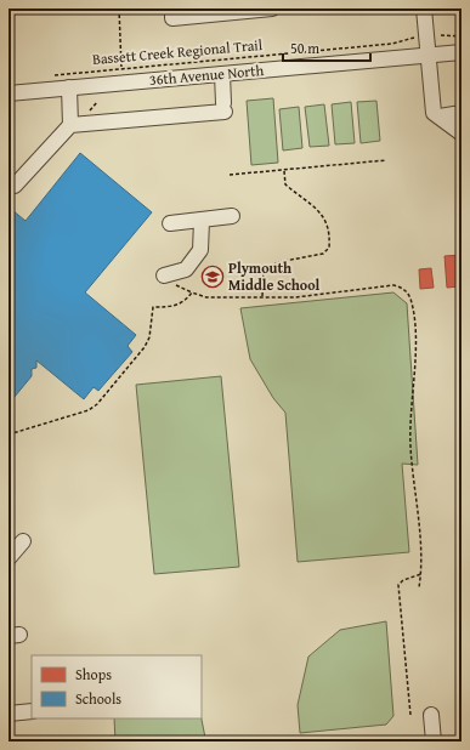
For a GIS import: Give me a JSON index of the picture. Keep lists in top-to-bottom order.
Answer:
{
  "streets": {
    "street": ["36th Avenue North"],
    "path": ["Bassett Creek Regional Trail"]
  },
  "places": {
    "school or university": ["Plymouth Middle School"]
  },
  "legend": ["Shops", "Schools"],
  "scale_bar": "50 m"
}
